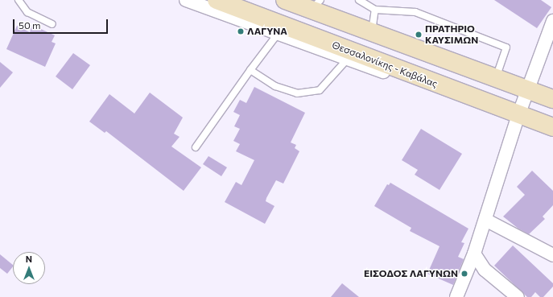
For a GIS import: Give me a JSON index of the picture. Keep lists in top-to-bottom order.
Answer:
{
  "streets": {
    "main road": ["Θεσσαλονίκης - Καβάλας"]
  },
  "places": ["ΛΑΓΥΝΑ", "ΠΡΑΤΗΡΙΟ ΚΑΥΣΙΜΩΝ", "ΕΙΣΟΔΟΣ ΛΑΓΥΝΩΝ"],
  "scale_bar": "50 m",
  "north": "top"
}
